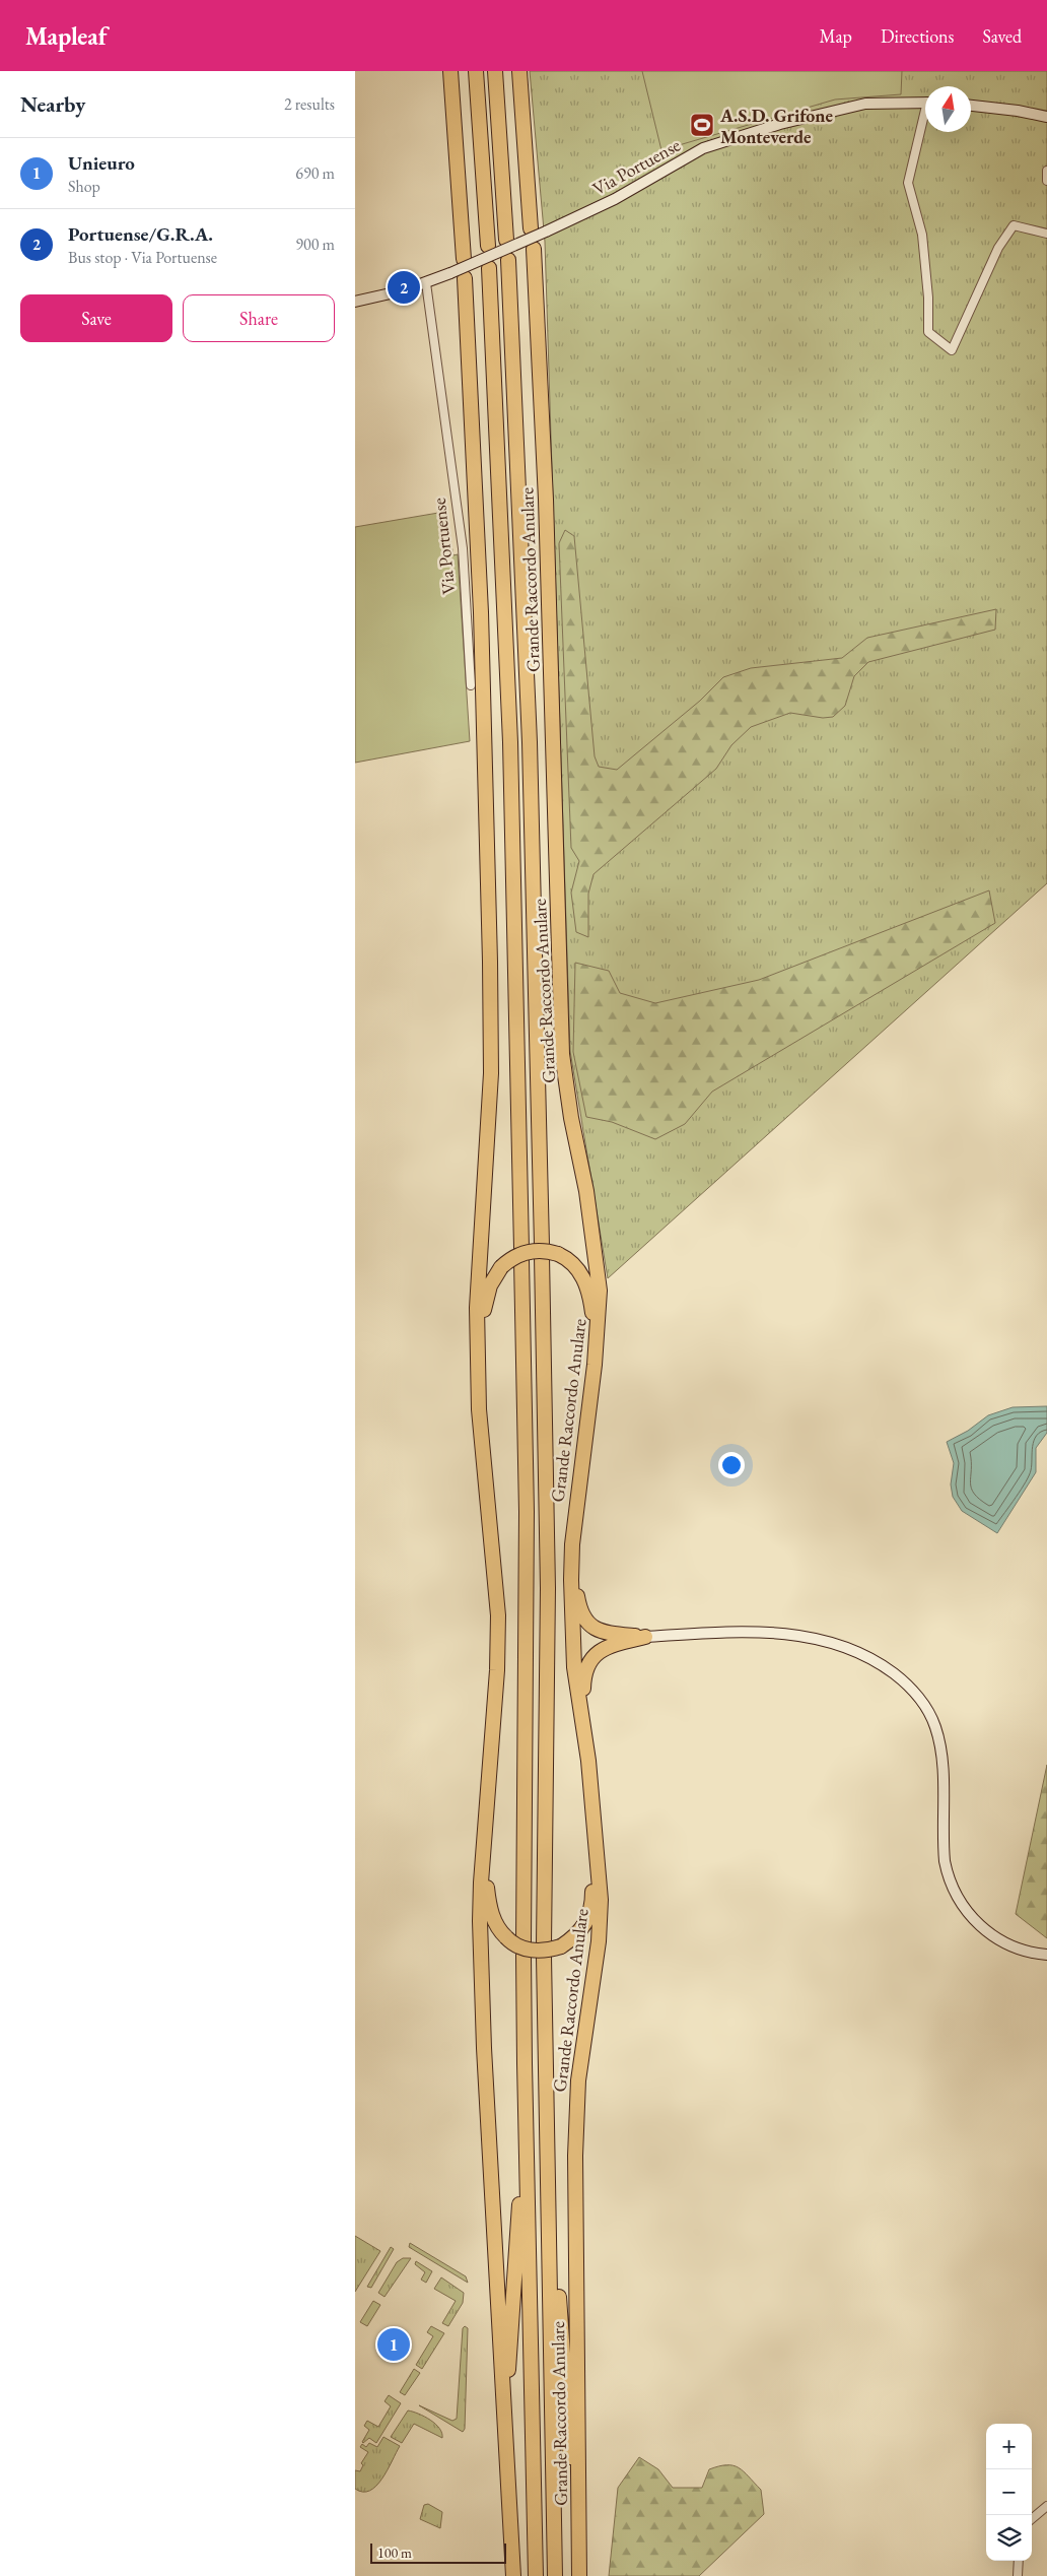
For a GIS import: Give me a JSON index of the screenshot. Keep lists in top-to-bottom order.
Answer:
{
  "streets": {
    "highway": ["Grande Raccordo Anulare"],
    "main road": ["Via Portuense"]
  },
  "places": {
    "sports": ["A.S.D. Grifone Monteverde"]
  },
  "scale_bar": "100 m",
  "north": "top",
  "page": {
    "header": "Mapleaf",
    "nav": ["Map", "Directions", "Saved"],
    "heading": ["Nearby", "2 results"],
    "list": [
      {
        "mark": "1",
        "name": "Unieuro",
        "note": "Shop",
        "value": "690 m"
      },
      {
        "mark": "2",
        "name": "Portuense/G.R.A.",
        "note": "Bus stop · Via Portuense",
        "value": "900 m"
      }
    ],
    "pins": ["2", "1"],
    "buttons": ["Save", "Share"],
    "map_buttons": ["+", "−"],
    "scale": "100 m"
  }
}
